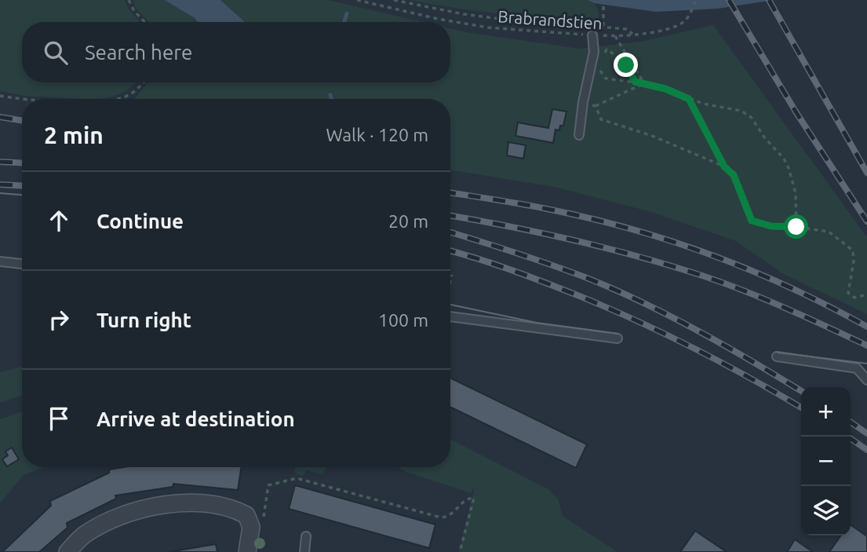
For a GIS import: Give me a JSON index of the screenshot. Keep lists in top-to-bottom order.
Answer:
{
  "streets": {
    "path": ["Brabrandstien"]
  },
  "page": {
    "search": "Search here",
    "heading": ["2 min", "Walk · 120 m"],
    "list": [
      ["Continue", "20 m"],
      ["Turn right", "100 m"],
      "Arrive at destination"
    ],
    "map_buttons": ["+", "−"]
  }
}
